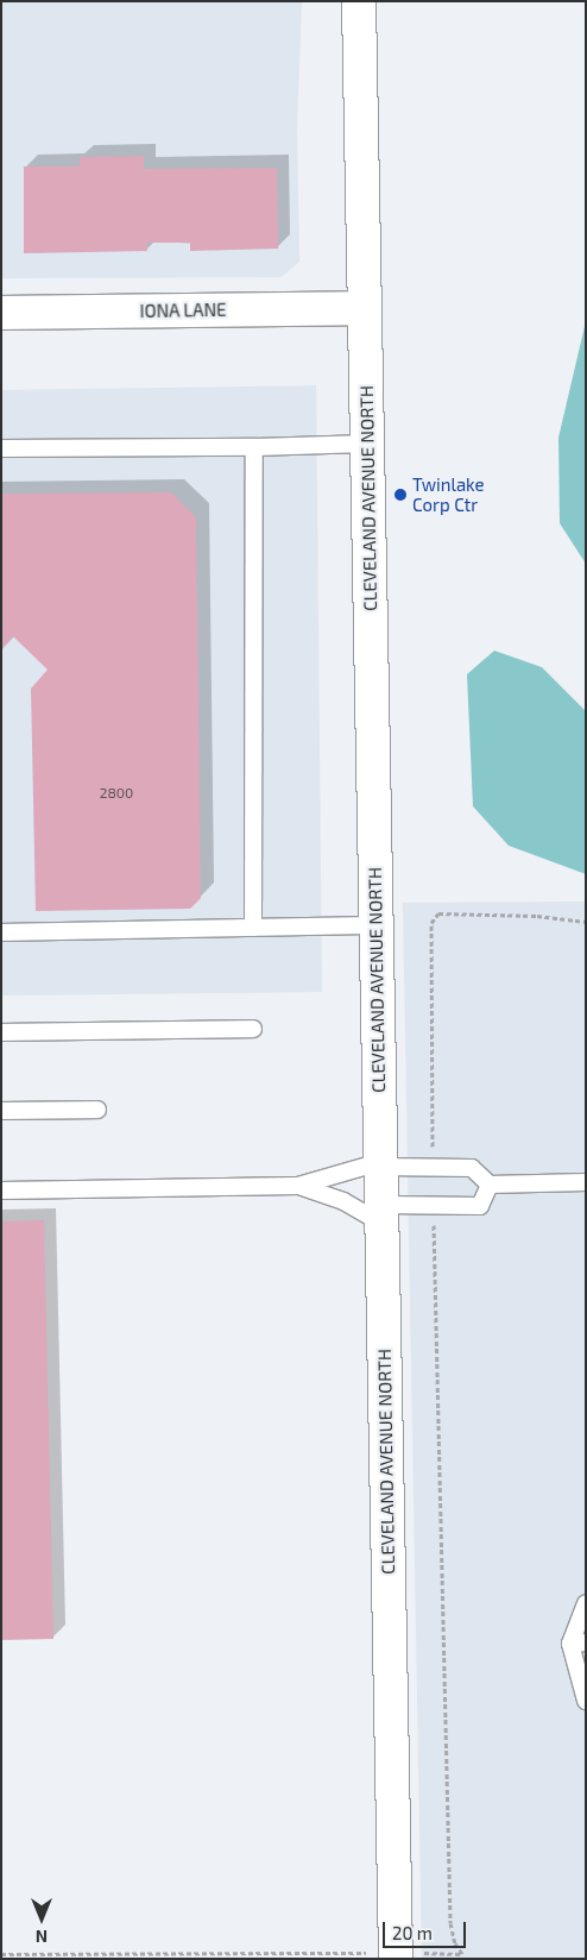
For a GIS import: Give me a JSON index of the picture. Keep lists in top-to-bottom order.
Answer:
{
  "streets": {
    "street": ["IONA LANE", "CLEVELAND AVENUE NORTH"]
  },
  "crossings": [
    ["IONA LANE", "CLEVELAND AVENUE NORTH"]
  ],
  "places": ["Twinlake Corp Ctr"],
  "house_numbers": ["2800"],
  "scale_bar": "20 m",
  "north": "bottom"
}
